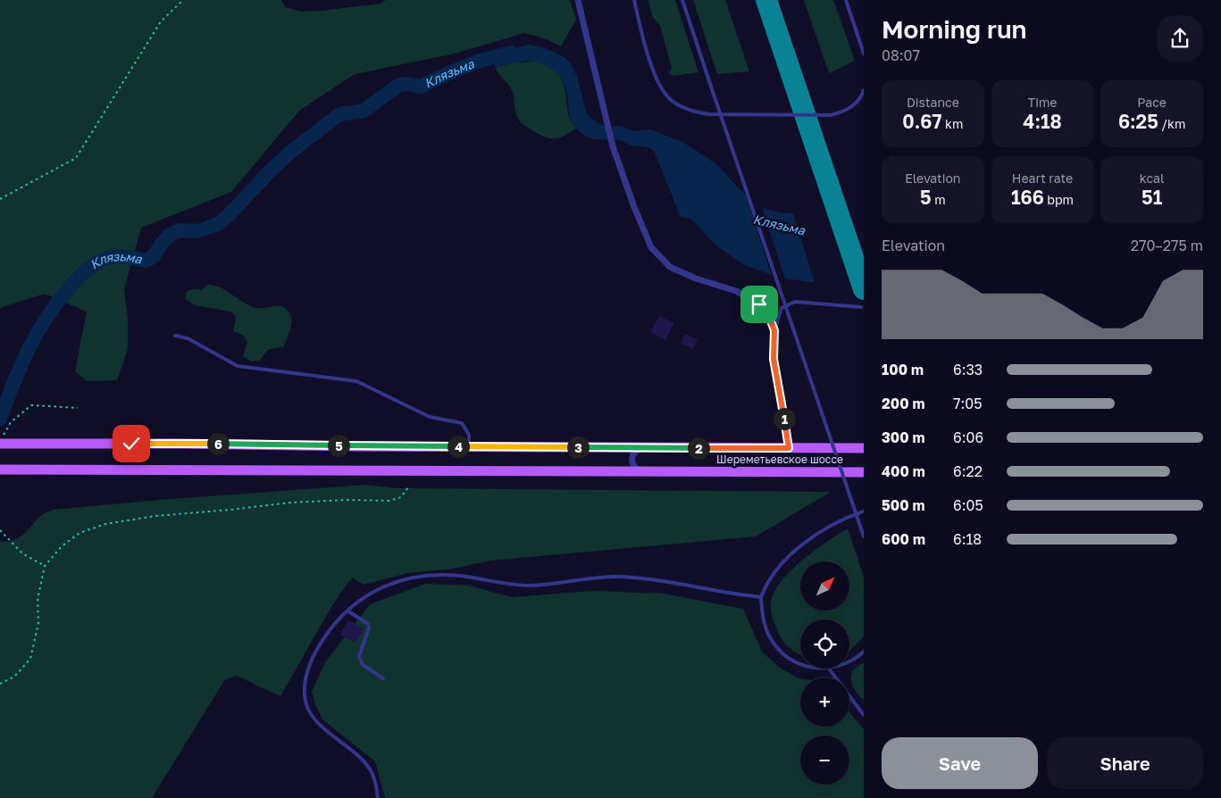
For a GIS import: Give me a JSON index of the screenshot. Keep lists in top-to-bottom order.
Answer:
{
  "streets": {
    "main road": ["Шереметьевское шоссе"]
  },
  "water": ["Клязьма"],
  "north": "top right",
  "page": {
    "heading": ["Morning run", "08:07"],
    "stats": [
      ["Distance", "0.67 km"],
      ["Time", "4:18"],
      ["Pace", "6:25 /km"],
      ["Elevation", "5 m"],
      ["Heart rate", "166 bpm"],
      ["kcal", "51"]
    ],
    "chart": ["Elevation", "270–275 m"],
    "list": [
      {
        "name": "100 m",
        "note": "6:33"
      },
      {
        "name": "200 m",
        "note": "7:05"
      },
      {
        "name": "300 m",
        "note": "6:06"
      },
      {
        "name": "400 m",
        "note": "6:22"
      },
      {
        "name": "500 m",
        "note": "6:05"
      },
      {
        "name": "600 m",
        "note": "6:18"
      }
    ],
    "pins": [
      "1",
      "6",
      "5",
      "4",
      "3",
      "2"
    ],
    "map_buttons": ["+", "−"],
    "buttons": ["Save", "Share"]
  }
}
